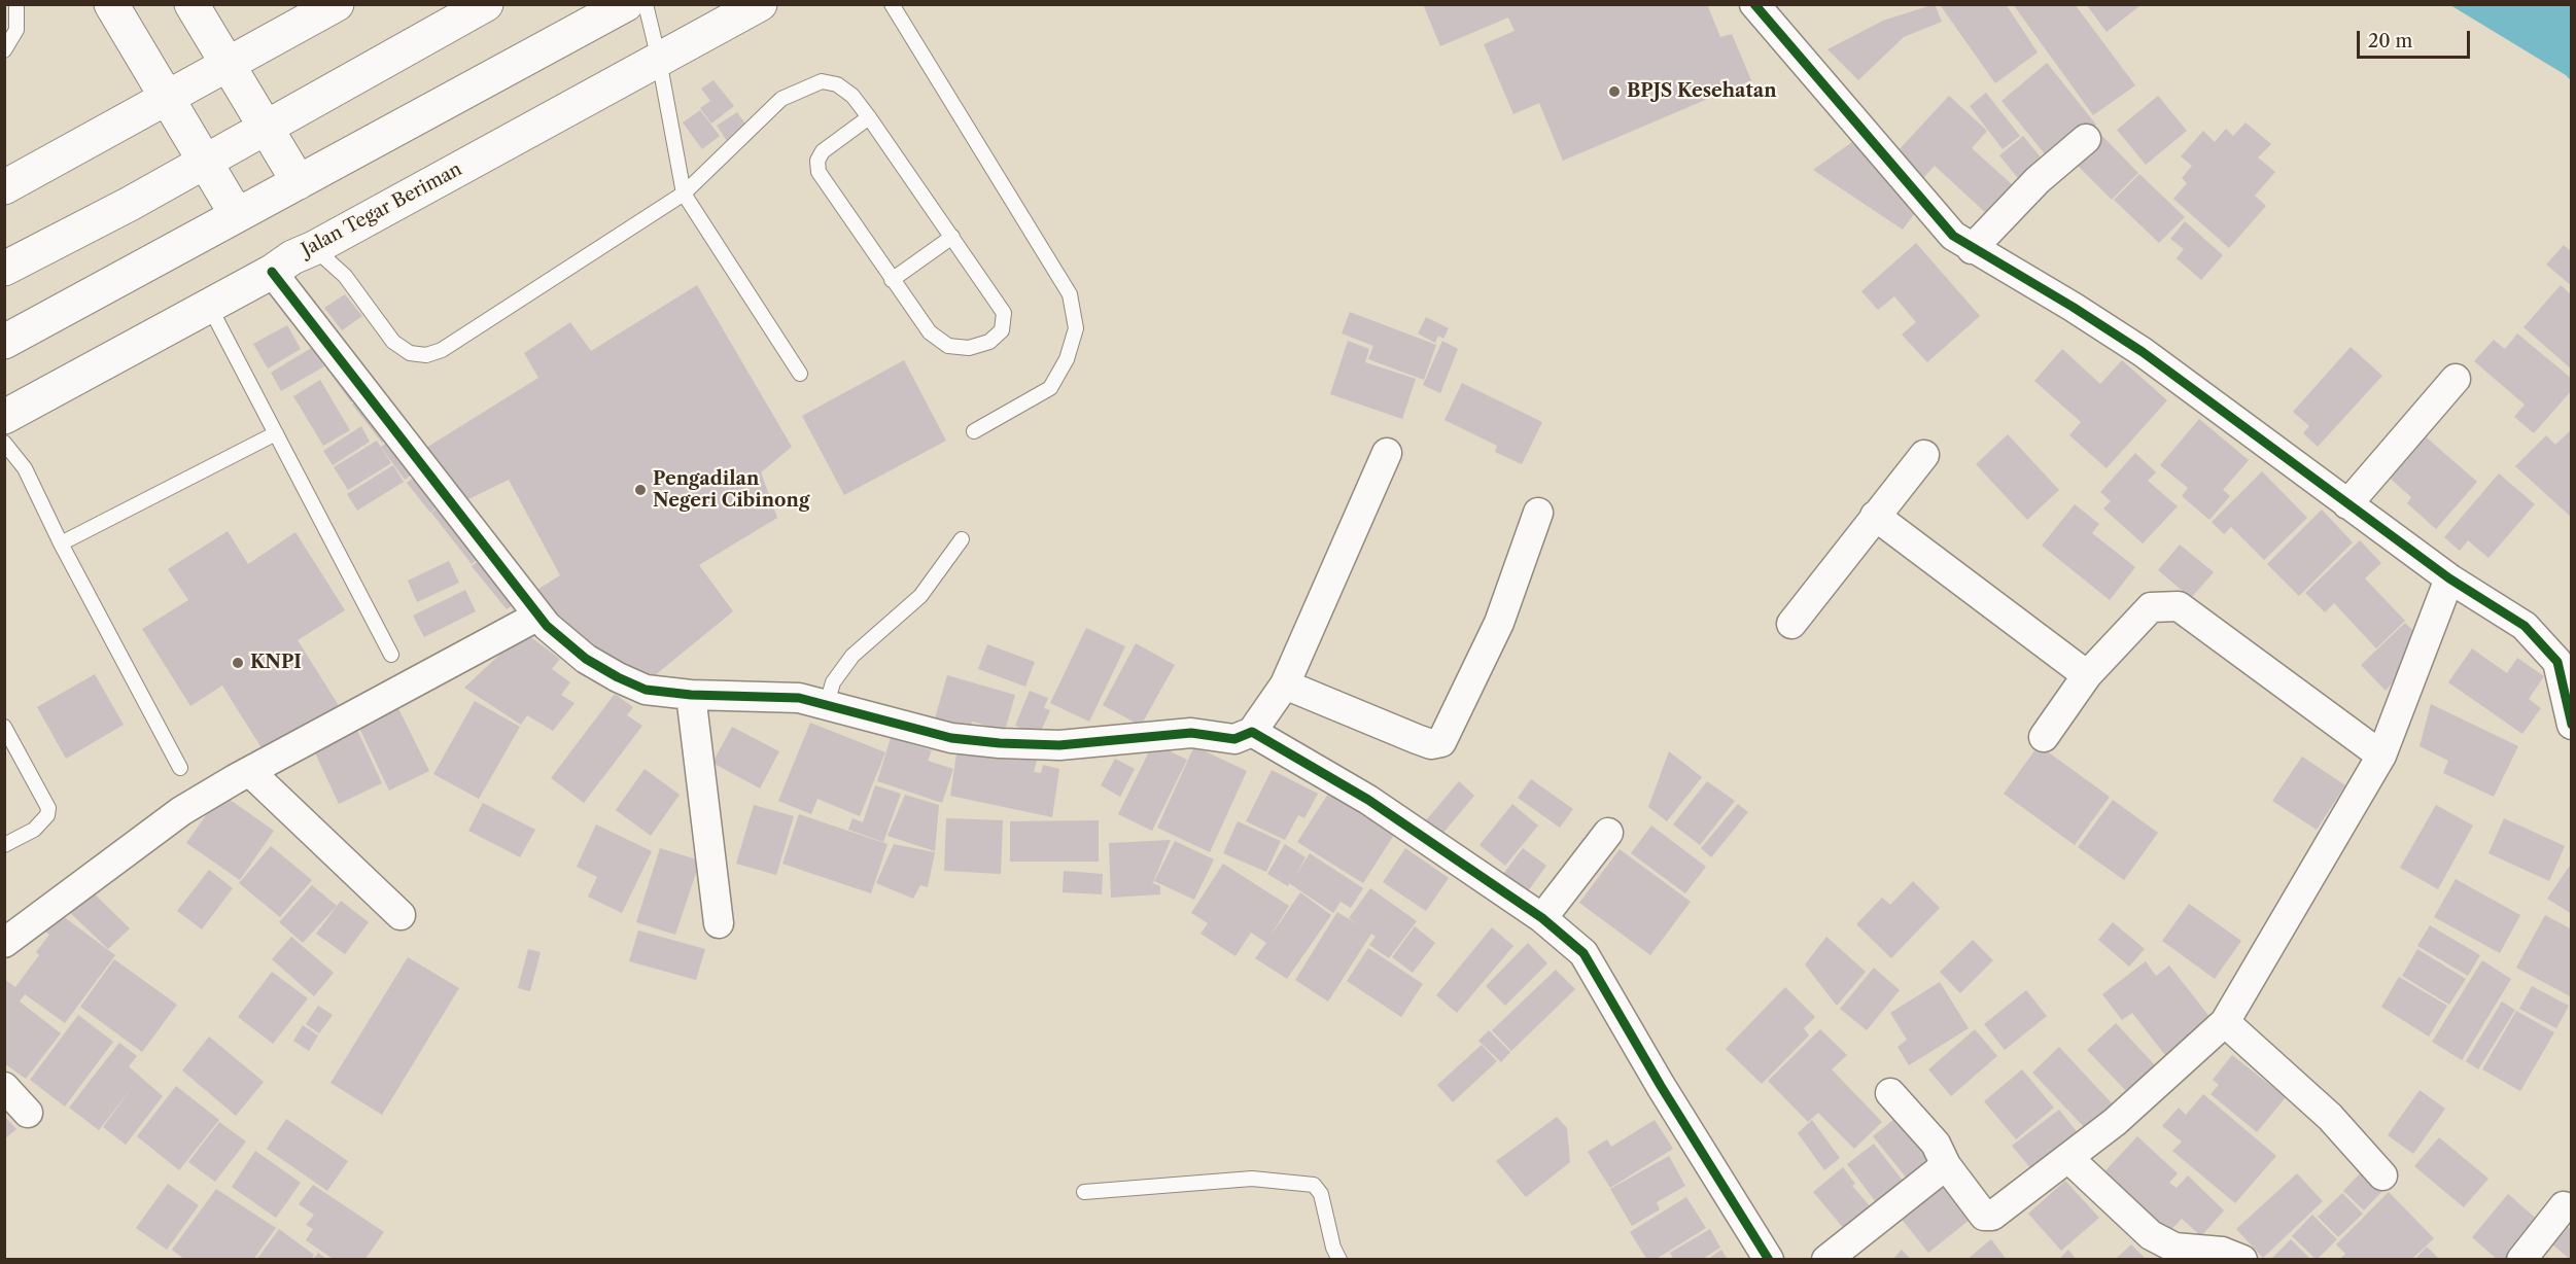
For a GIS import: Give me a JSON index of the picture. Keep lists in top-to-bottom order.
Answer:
{
  "streets": {
    "main road": ["Jalan Tegar Beriman"]
  },
  "places": ["BPJS Kesehatan", "Pengadilan Negeri Cibinong", "KNPI"],
  "scale_bar": "20 m"
}
